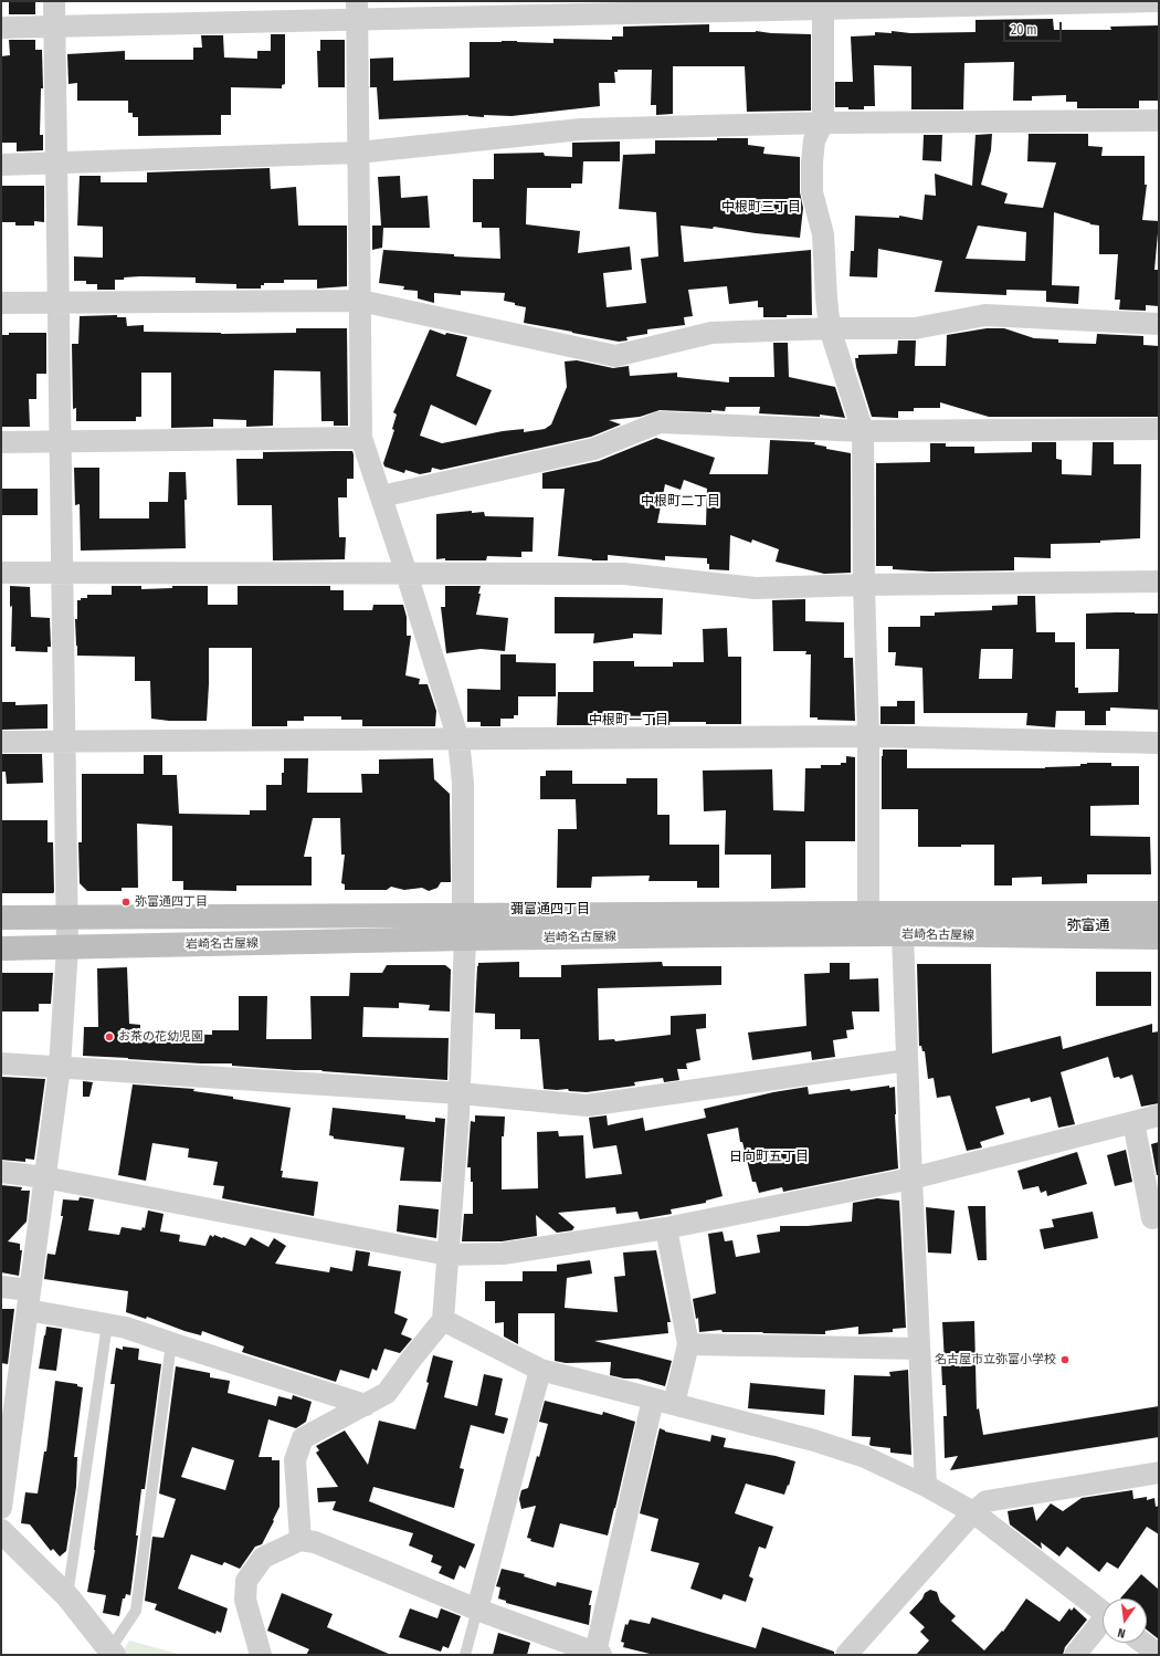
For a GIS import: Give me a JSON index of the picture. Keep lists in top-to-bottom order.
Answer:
{
  "streets": {
    "main road": ["岩崎名古屋線"]
  },
  "districts": [
    "中根町三丁目",
    "中根町二丁目",
    "中根町一丁目",
    "彌富通四丁目",
    "弥富通",
    "日向町五丁目"
  ],
  "places": ["弥富通四丁目", "お茶の花幼児園", "名古屋市立弥富小学校"],
  "scale_bar": "20 m",
  "north": "bottom"
}
